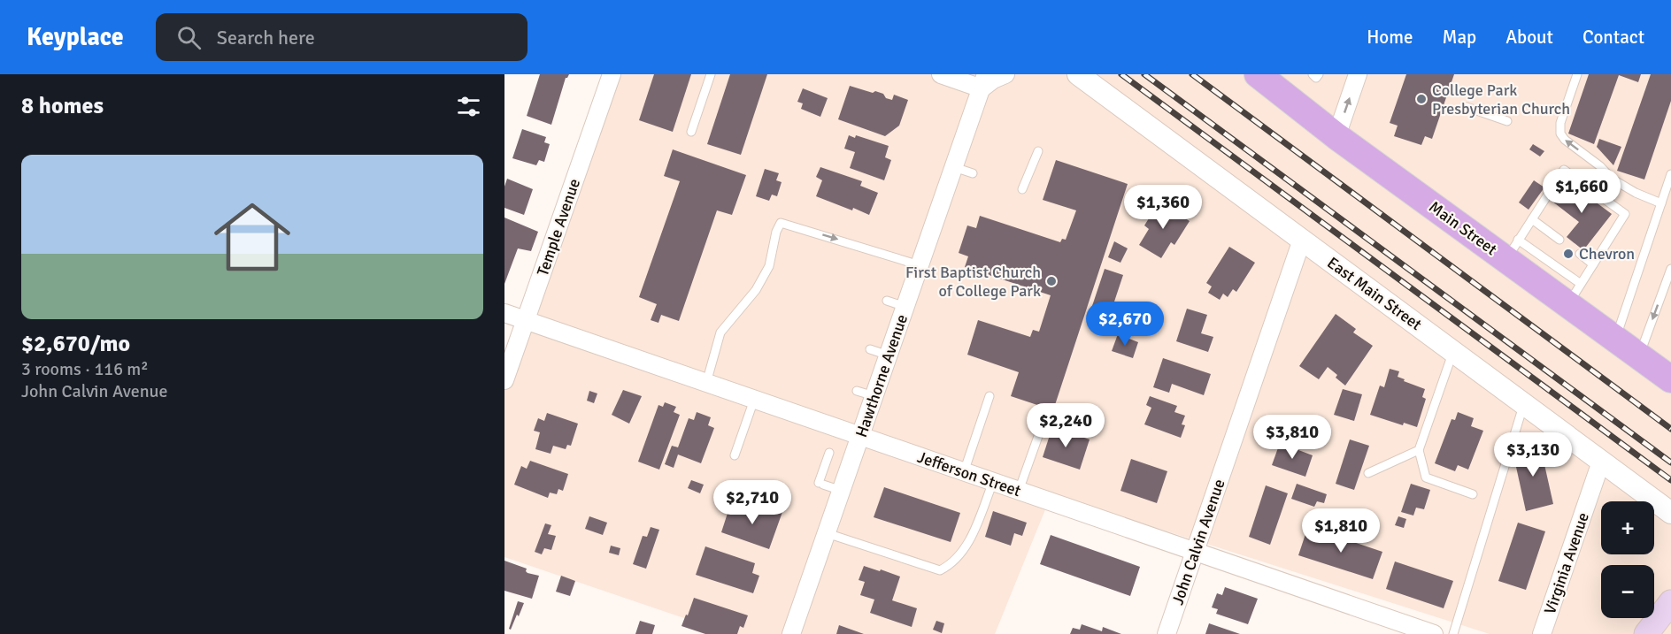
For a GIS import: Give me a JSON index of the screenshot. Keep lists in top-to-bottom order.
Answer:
{
  "streets": {
    "main road": ["Main Street"],
    "street": [
      "Temple Avenue",
      "East Main Street",
      "Hawthorne Avenue",
      "Jefferson Street",
      "John Calvin Avenue",
      "Virginia Avenue"
    ]
  },
  "crossings": [
    ["Temple Avenue", "Jefferson Street"],
    ["East Main Street", "John Calvin Avenue"],
    ["East Main Street", "Virginia Avenue"],
    ["Hawthorne Avenue", "Jefferson Street"],
    ["Jefferson Street", "John Calvin Avenue"]
  ],
  "places": ["College Park Presbyterian Church", "Chevron", "First Baptist Church of College Park"],
  "page": {
    "header": "Keyplace",
    "search": "Search here",
    "nav": [
      "Home",
      "Map",
      "About",
      "Contact"
    ],
    "heading": "8 homes",
    "list": [
      {
        "name": "$2,670/mo",
        "note": "3 rooms · 116 m² · John Calvin Avenue"
      }
    ],
    "price": [
      "$1,660",
      "$1,360",
      "$2,670",
      "$2,240",
      "$3,810",
      "$3,130",
      "$2,710",
      "$1,810"
    ],
    "map_buttons": ["+", "−"]
  }
}
